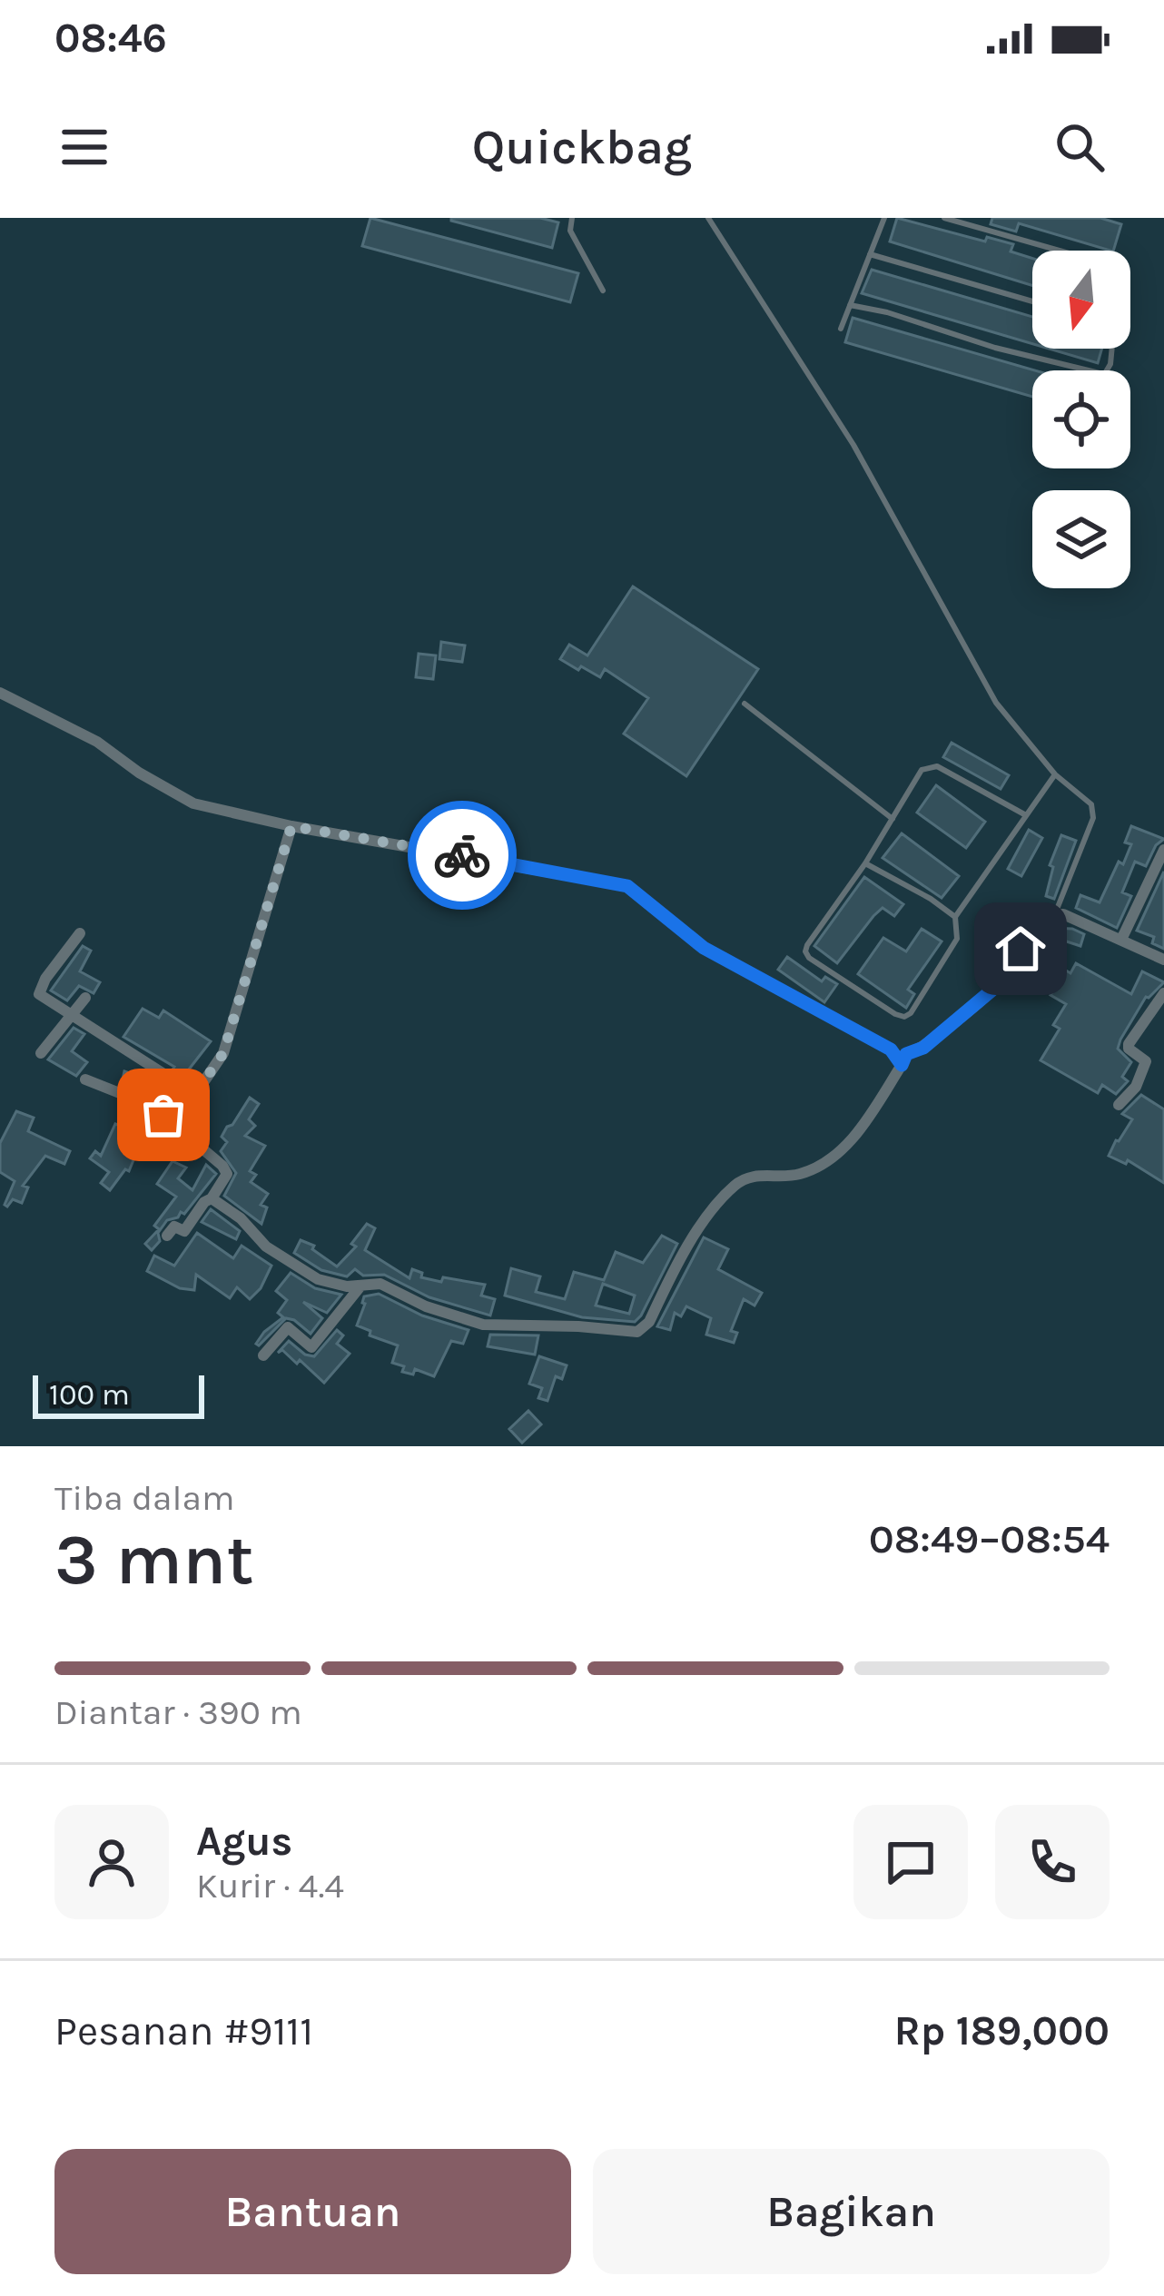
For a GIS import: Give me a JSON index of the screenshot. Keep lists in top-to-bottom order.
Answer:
{
  "scale_bar": "100 m",
  "north": "bottom",
  "page": {
    "status": "08:46",
    "header": "Quickbag",
    "scale": "100 m",
    "heading": ["3 mnt", "Tiba dalam", "08:49–08:54"],
    "panel": [
      "Agus",
      "Kurir · 4.4",
      "Pesanan #9111",
      "Rp 189,000"
    ],
    "bar": "Diantar · 390 m",
    "buttons": ["Bantuan", "Bagikan"]
  }
}
